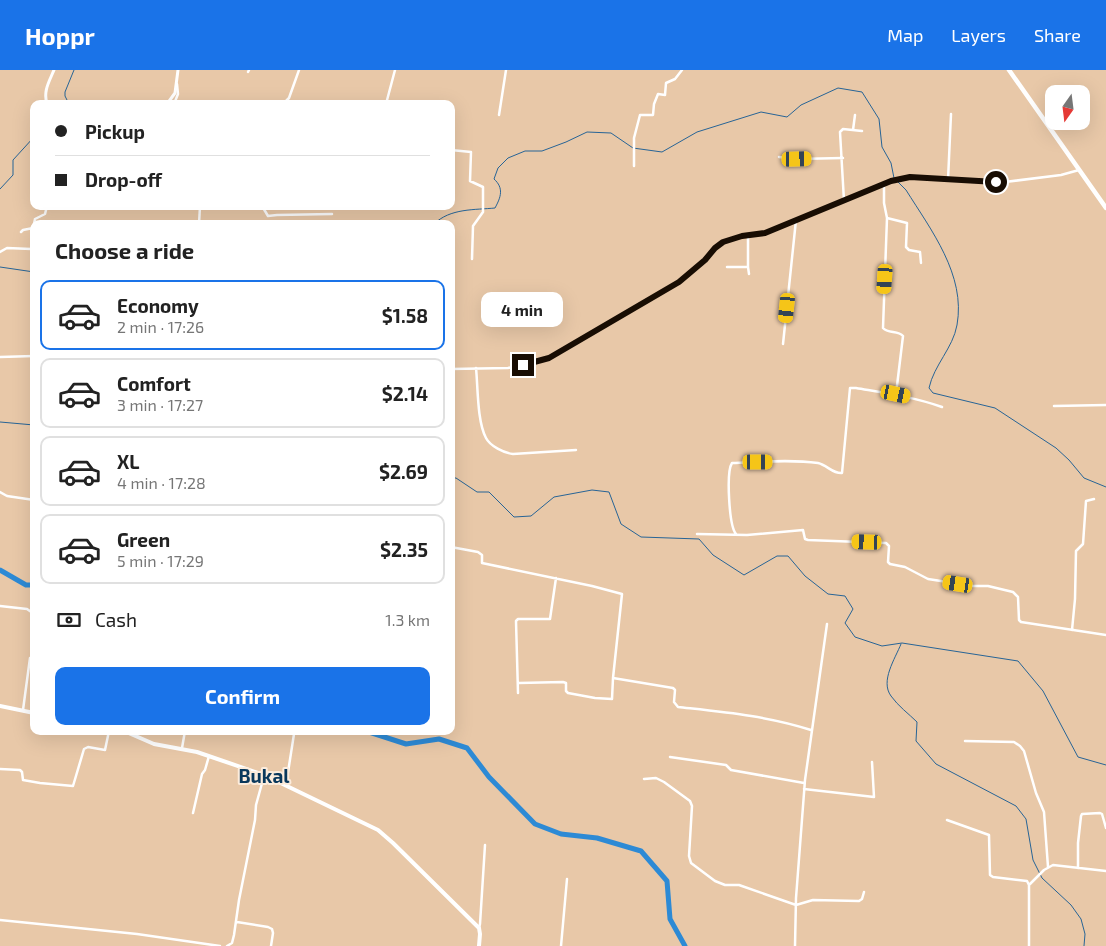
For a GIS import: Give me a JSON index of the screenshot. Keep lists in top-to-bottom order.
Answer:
{
  "districts": ["Bukal"],
  "north": "bottom",
  "page": {
    "header": "Hoppr",
    "nav": ["Map", "Layers", "Share"],
    "banner": ["Pickup", "Drop-off"],
    "heading": "Choose a ride",
    "list": [
      {
        "name": "Economy",
        "note": "2 min · 17:26",
        "value": "$1.58"
      },
      {
        "name": "Comfort",
        "note": "3 min · 17:27",
        "value": "$2.14"
      },
      {
        "name": "XL",
        "note": "4 min · 17:28",
        "value": "$2.69"
      },
      {
        "name": "Green",
        "note": "5 min · 17:29",
        "value": "$2.35"
      }
    ],
    "bubble": "4 min",
    "pay": ["Cash", "1.3 km"],
    "buttons": "Confirm"
  }
}
